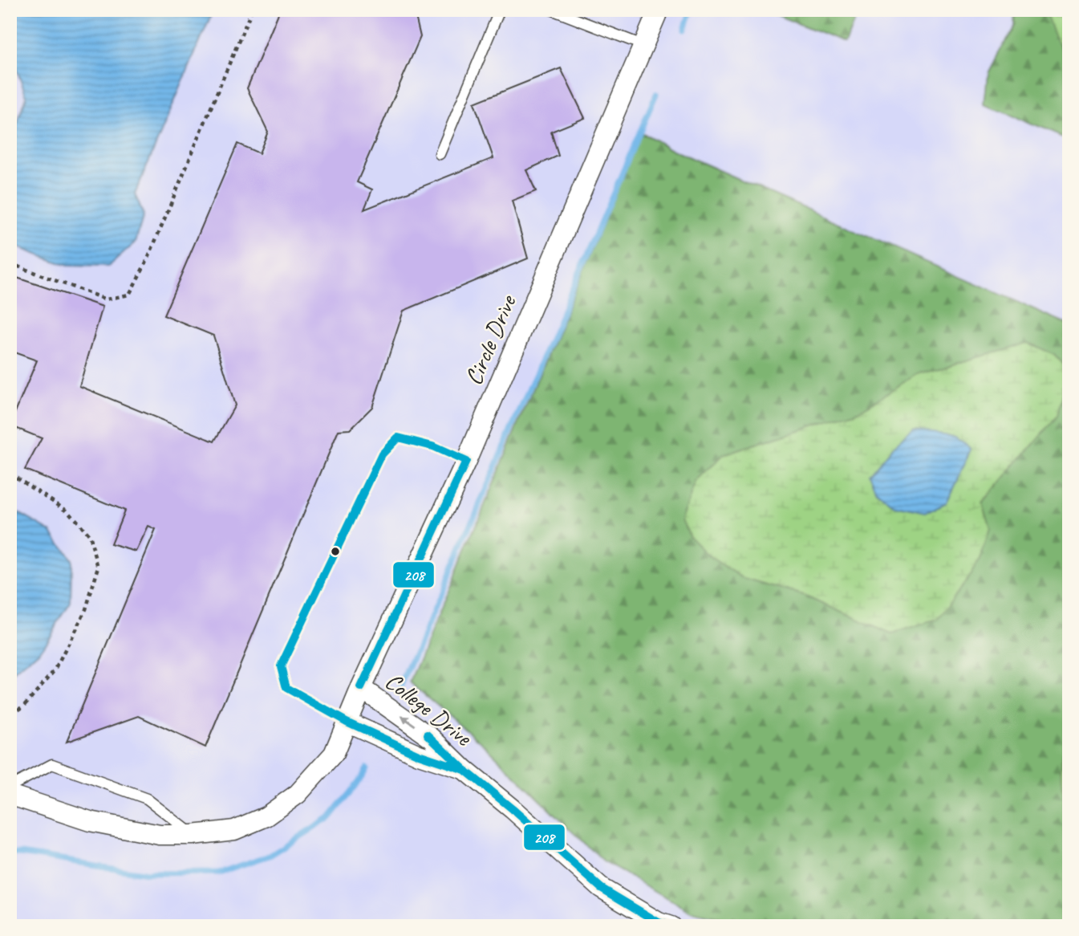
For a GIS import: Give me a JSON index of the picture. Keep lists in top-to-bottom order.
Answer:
{
  "streets": {
    "street": ["Circle Drive", "College Drive"]
  },
  "crossings": [
    ["Circle Drive", "College Drive"]
  ],
  "lines": ["transit line 208"]
}
